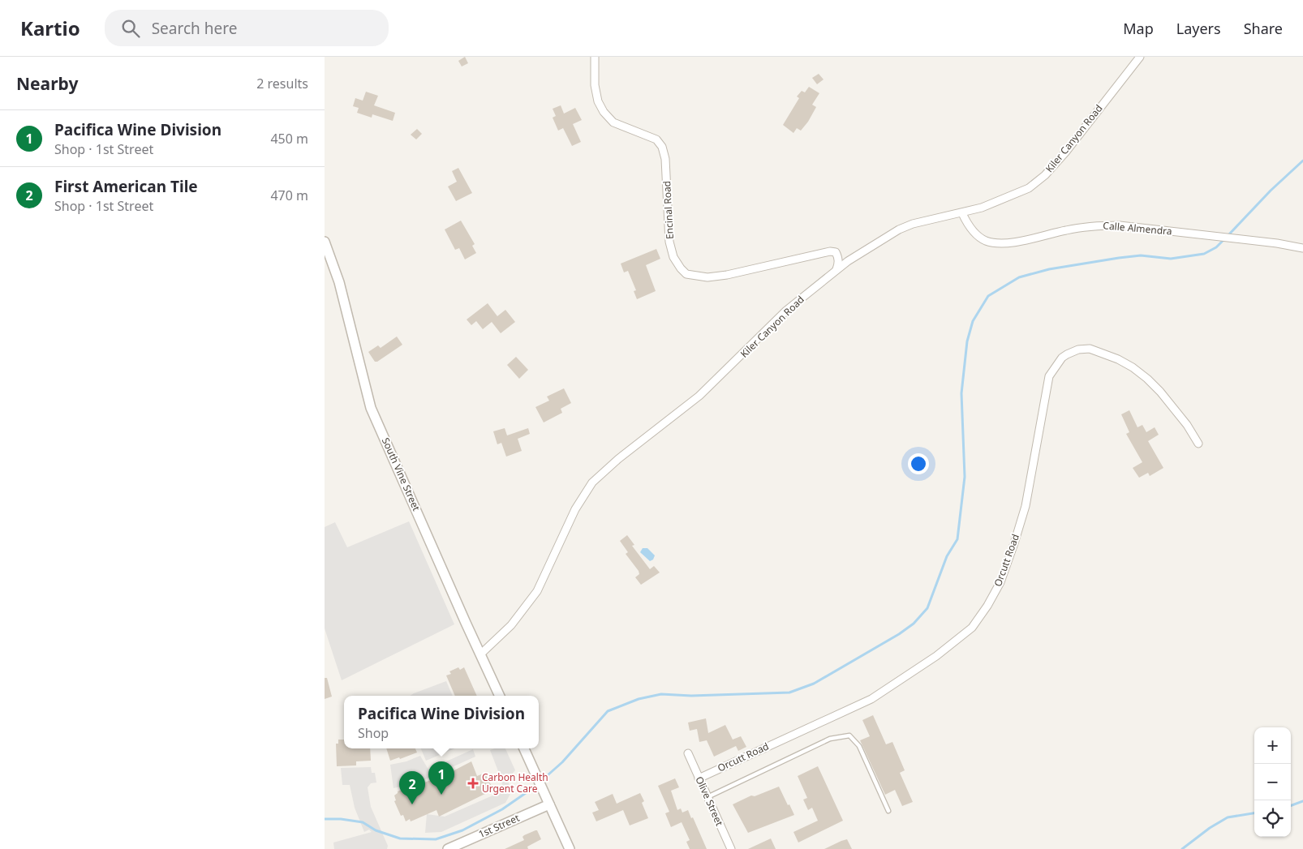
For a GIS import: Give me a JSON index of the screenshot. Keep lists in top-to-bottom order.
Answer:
{
  "streets": {
    "street": [
      "Kiler Canyon Road",
      "Encinal Road",
      "Calle Almendra",
      "South Vine Street",
      "Orcutt Road",
      "Olive Street",
      "1st Street"
    ]
  },
  "crossings": [
    ["Kiler Canyon Road", "Encinal Road"],
    ["Kiler Canyon Road", "Calle Almendra"],
    ["Kiler Canyon Road", "South Vine Street"],
    ["Orcutt Road", "Olive Street"]
  ],
  "places": {
    "health": ["Carbon Health Urgent Care"]
  },
  "page": {
    "header": "Kartio",
    "search": "Search here",
    "nav": ["Map", "Layers", "Share"],
    "heading": ["Nearby", "2 results"],
    "list": [
      {
        "mark": "1",
        "name": "Pacifica Wine Division",
        "note": "Shop · 1st Street",
        "value": "450 m"
      },
      {
        "mark": "2",
        "name": "First American Tile",
        "note": "Shop · 1st Street",
        "value": "470 m"
      }
    ],
    "popup": ["Pacifica Wine Division", "Shop"],
    "map_buttons": ["+", "−"],
    "pins": ["1", "2"]
  }
}
